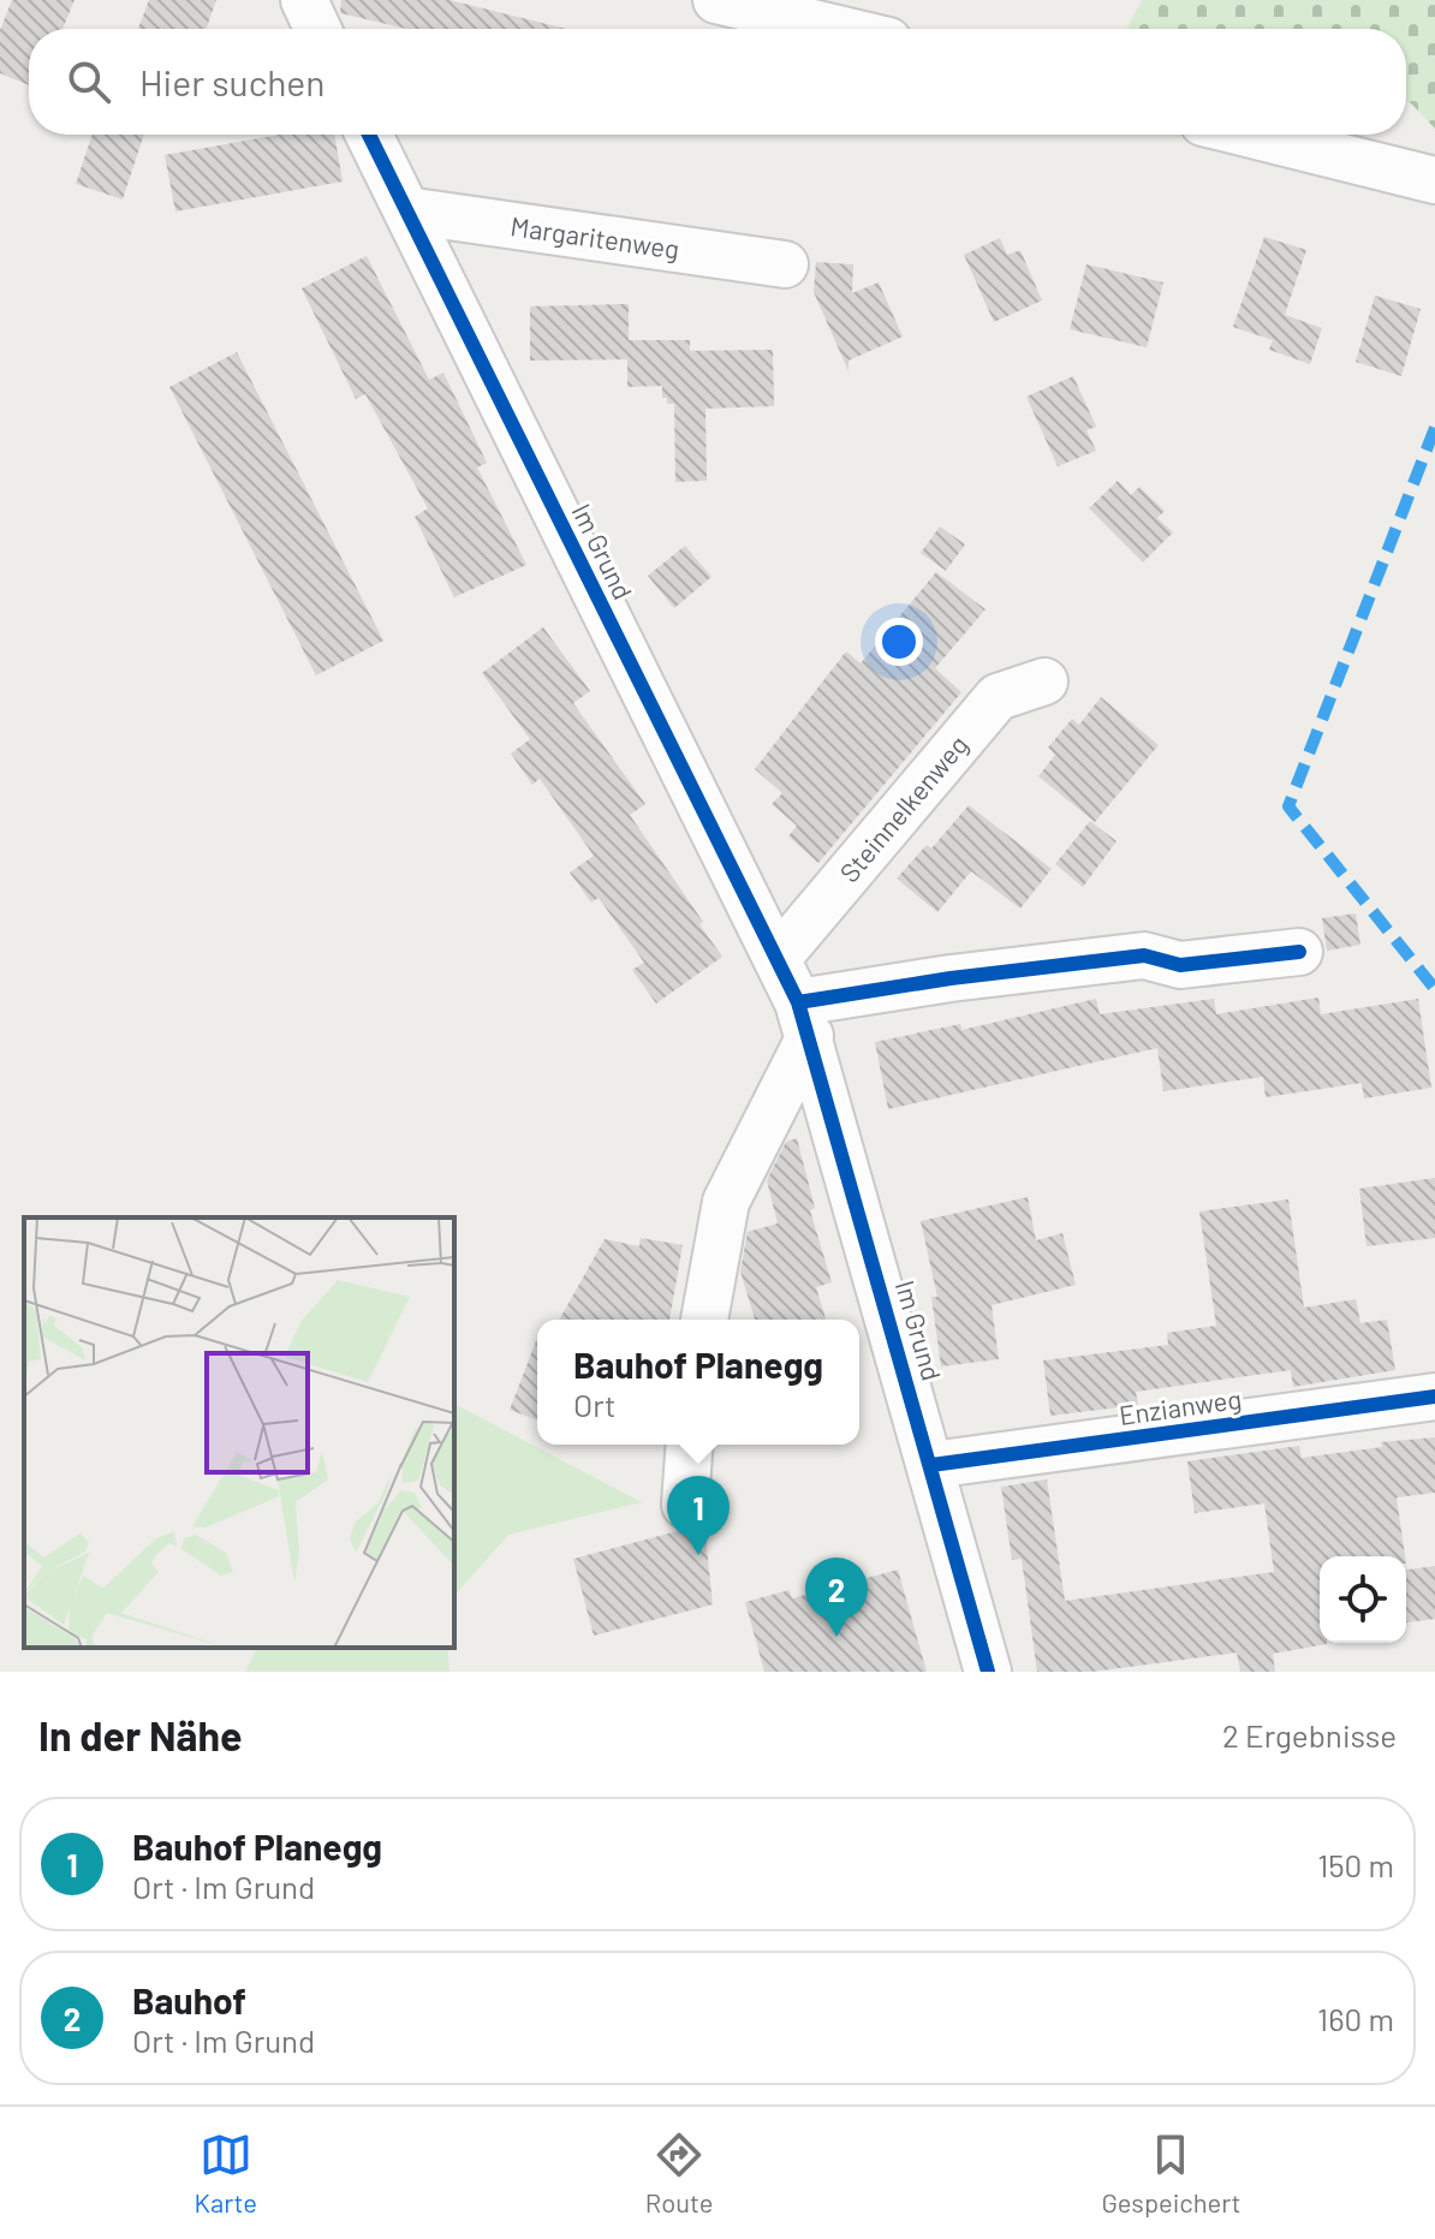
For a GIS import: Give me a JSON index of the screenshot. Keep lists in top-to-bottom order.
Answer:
{
  "streets": {
    "street": [
      "Margaritenweg",
      "Im Grund",
      "Steinnelkenweg",
      "Enzianweg"
    ]
  },
  "crossings": [
    ["Margaritenweg", "Im Grund"],
    ["Im Grund", "Steinnelkenweg"],
    ["Im Grund", "Enzianweg"]
  ],
  "page": {
    "search": "Hier suchen",
    "popup": ["Bauhof Planegg", "Ort"],
    "pins": ["1", "2"],
    "heading": ["In der Nähe", "2 Ergebnisse"],
    "list": [
      {
        "mark": "1",
        "name": "Bauhof Planegg",
        "note": "Ort · Im Grund",
        "value": "150 m"
      },
      {
        "mark": "2",
        "name": "Bauhof",
        "note": "Ort · Im Grund",
        "value": "160 m"
      }
    ],
    "nav": ["Karte", "Route", "Gespeichert"]
  }
}
